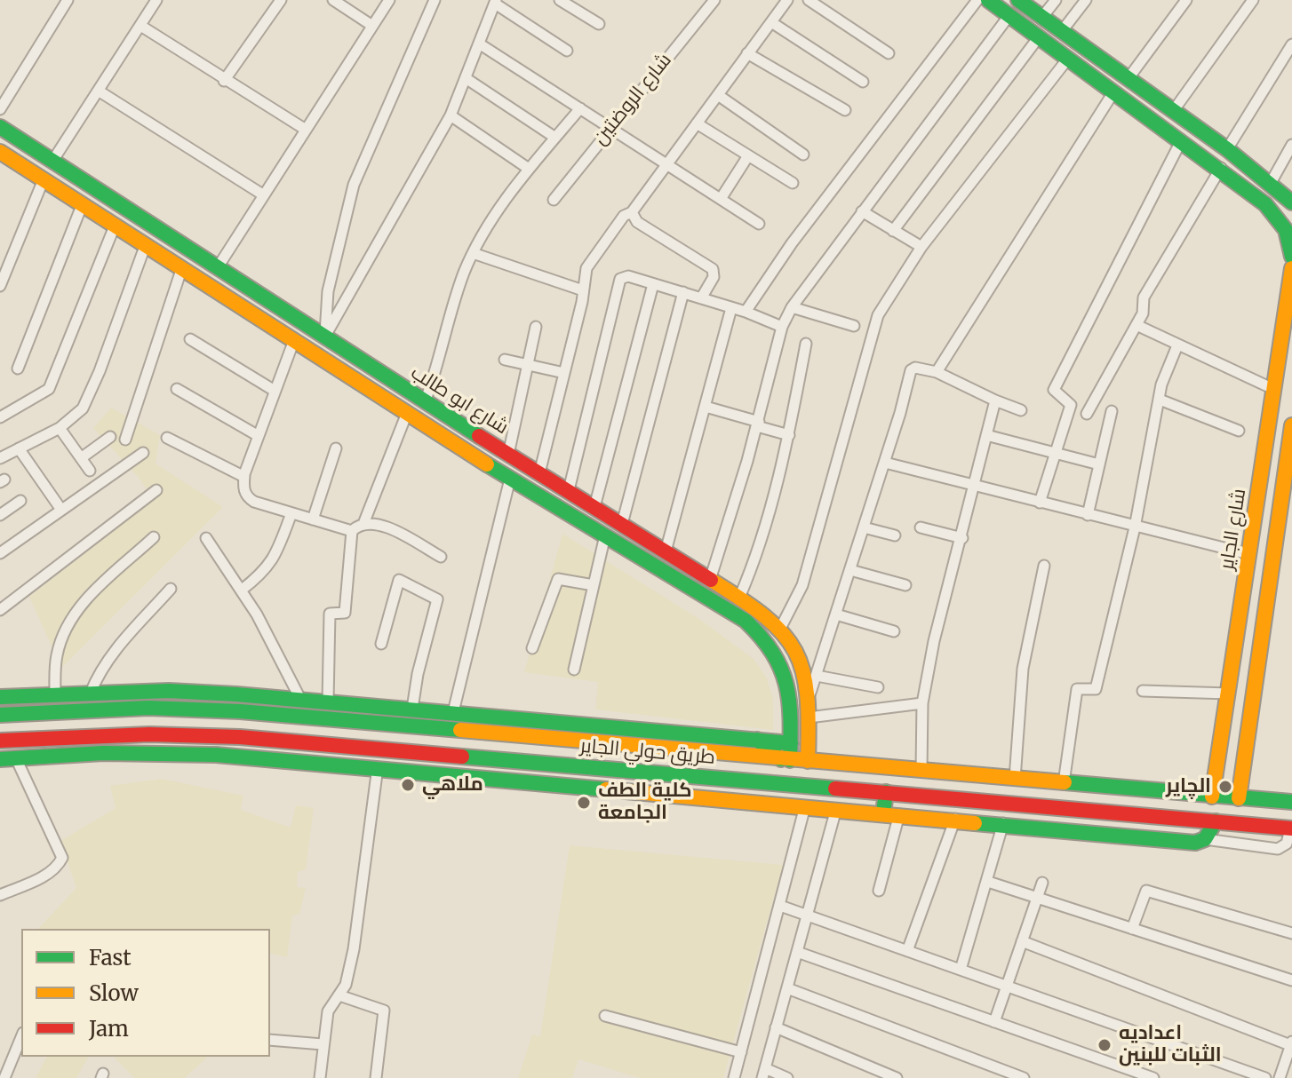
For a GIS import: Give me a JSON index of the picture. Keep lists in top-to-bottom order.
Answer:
{
  "streets": {
    "main road": ["شارع ابو طالب", "شارع الجاير", "طريق حولي الجاير"],
    "street": ["شارع الروضتين"]
  },
  "crossings": [
    ["شارع ابو طالب", "طريق حولي الجاير"],
    ["شارع الجاير", "طريق حولي الجاير"]
  ],
  "places": [
    "ملاهي",
    "الچاير",
    "كلية الطف الجامعة",
    "اعداديه الثبات للبنين"
  ],
  "legend": ["Fast", "Slow", "Jam"]
}
